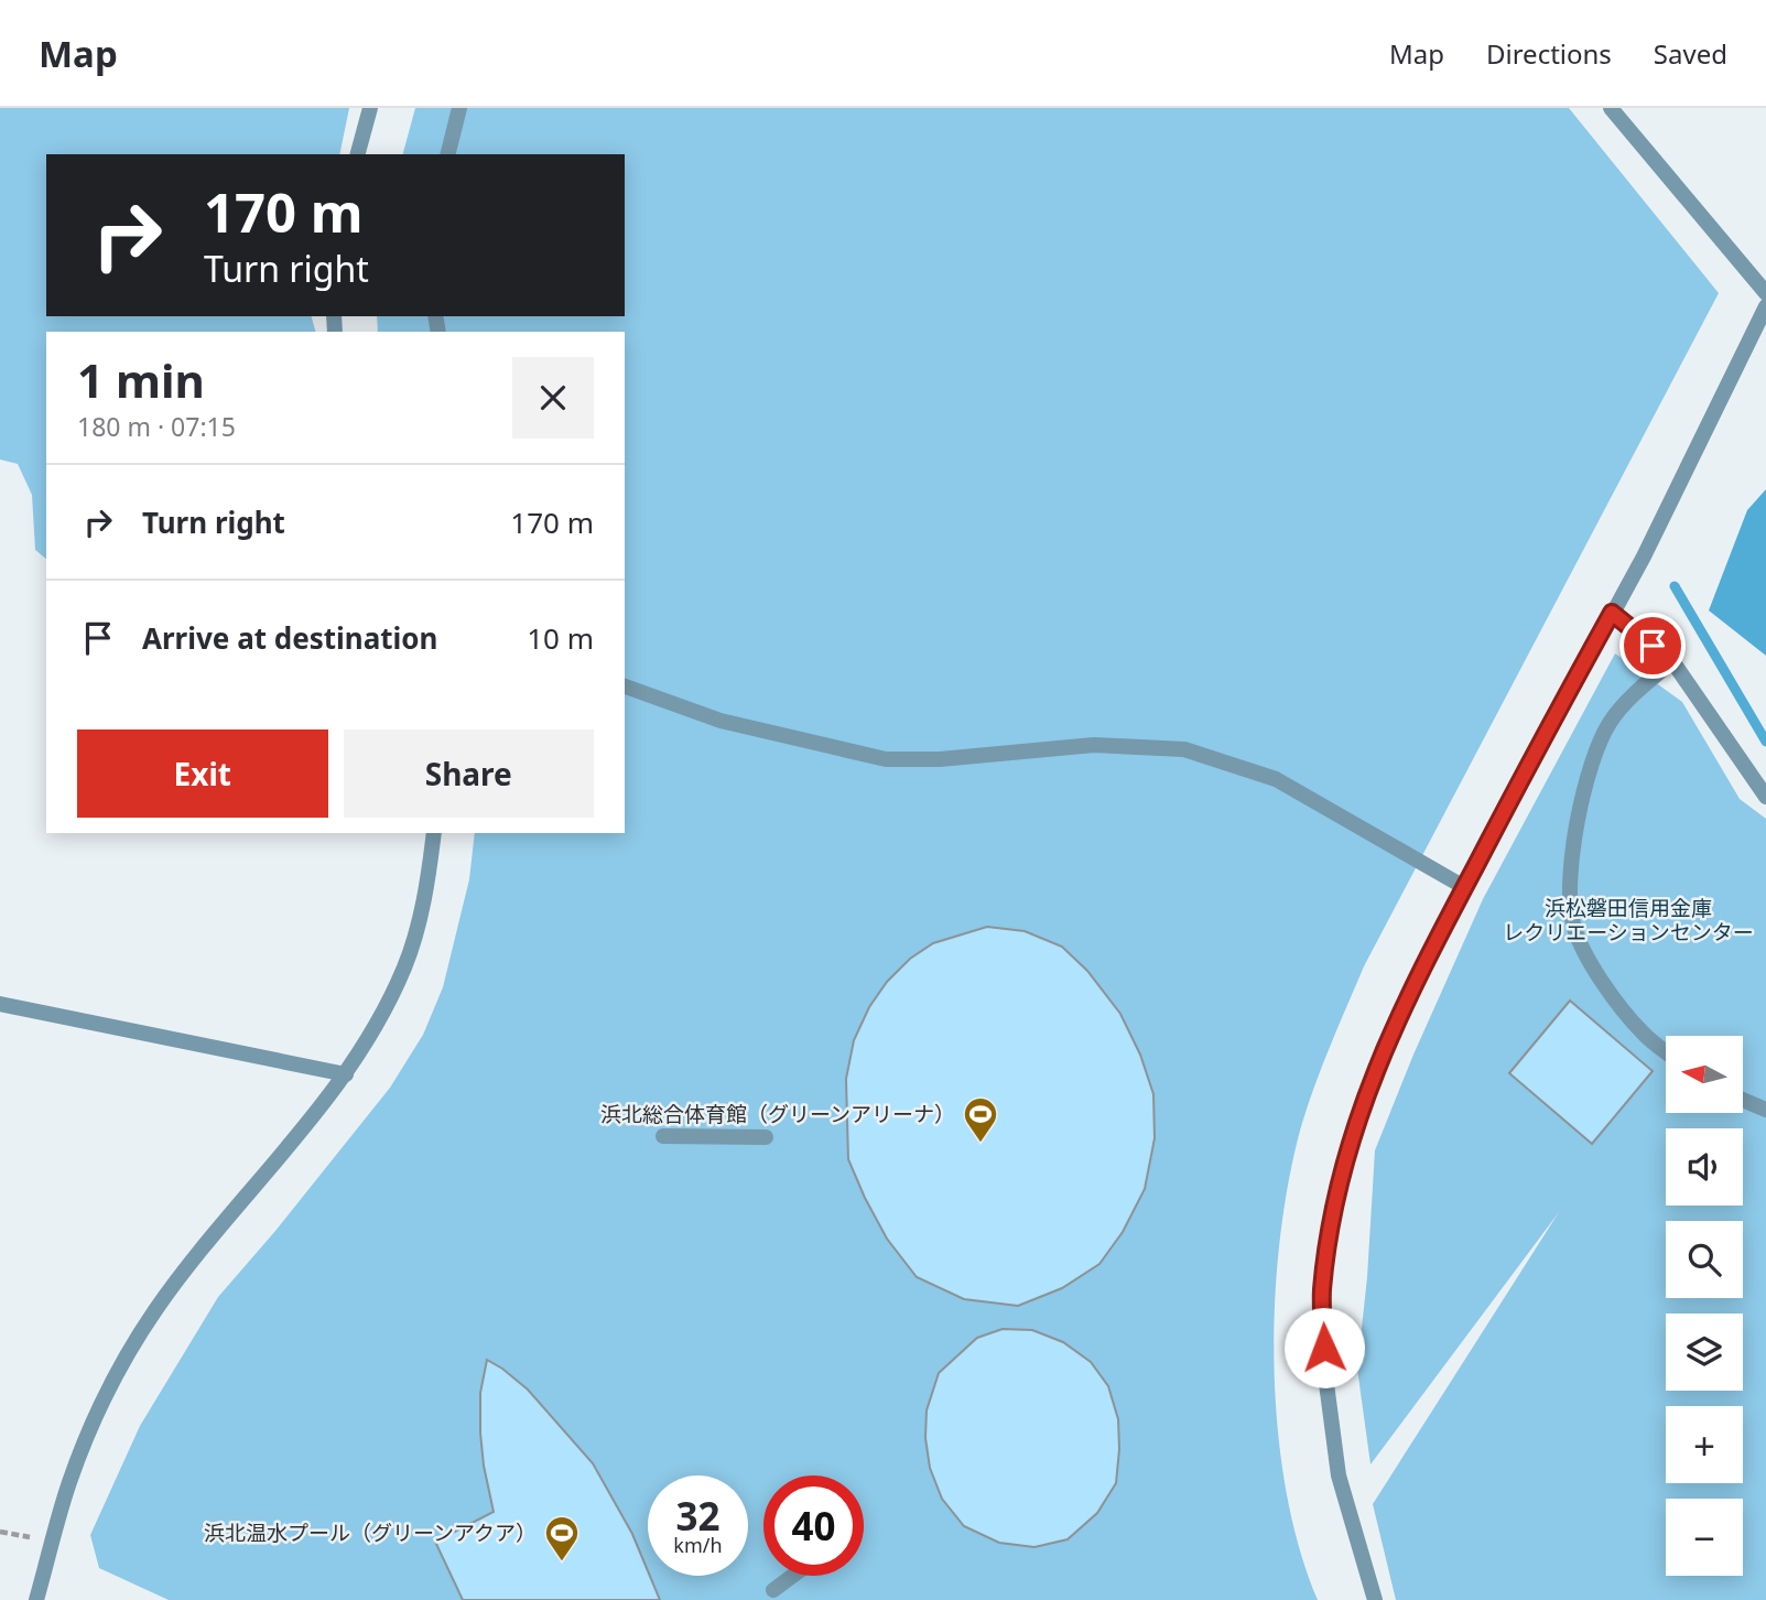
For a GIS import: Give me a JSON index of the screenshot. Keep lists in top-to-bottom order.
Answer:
{
  "parks": ["浜松磐田信用金庫 レクリエーションセンター"],
  "places": {
    "sports": ["浜北総合体育館（グリーンアリーナ）", "浜北温水プール（グリーンアクア）"]
  },
  "north": "left",
  "page": {
    "header": "Map",
    "nav": ["Map", "Directions", "Saved"],
    "turn": ["170 m", "Turn right"],
    "heading": ["1 min", "180 m · 07:15"],
    "list": [
      {
        "name": "Turn right",
        "value": "170 m"
      },
      {
        "name": "Arrive at destination",
        "value": "10 m"
      }
    ],
    "buttons": ["Exit", "Share"],
    "map_buttons": ["+", "−"],
    "speed": "32 km/h",
    "limit": "40"
  }
}
